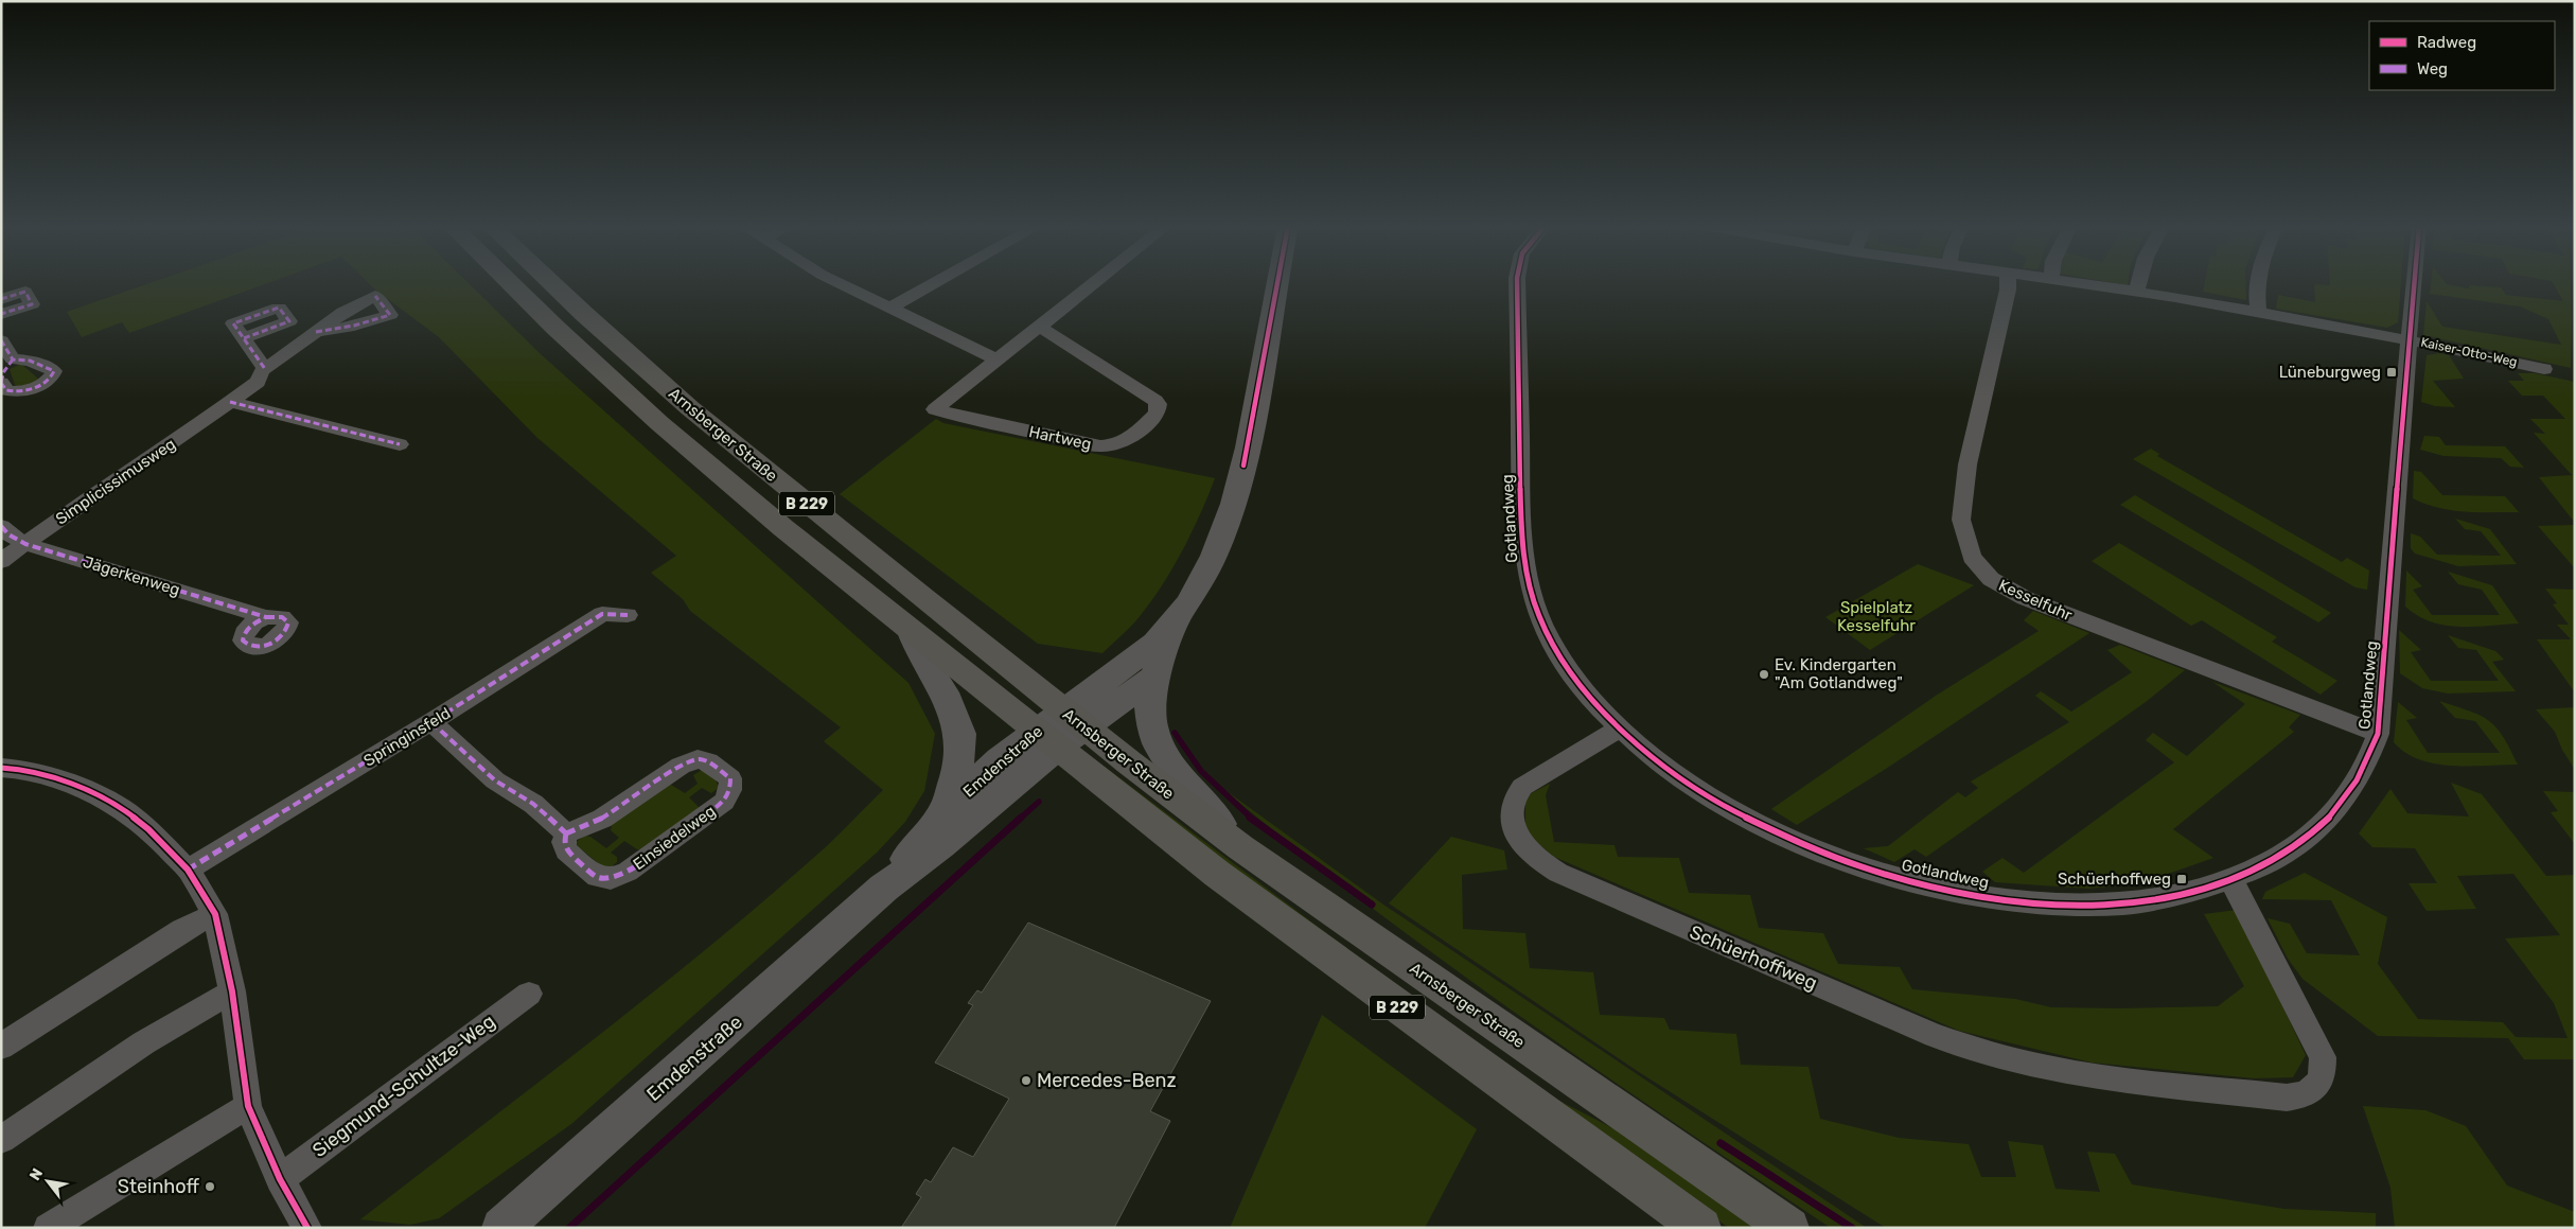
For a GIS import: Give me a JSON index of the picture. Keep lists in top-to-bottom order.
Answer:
{
  "streets": {
    "main road": ["Arnsberger Straße", "B 229", "Emdenstraße"],
    "street": [
      "Kaiser-Otto-Weg",
      "Hartweg",
      "Simplicissimusweg",
      "Gotlandweg",
      "Jägerkenweg",
      "Kesselfuhr",
      "Springinsfeld",
      "Einsiedelweg",
      "Schüerhoffweg",
      "Siegmund-Schultze-Weg"
    ]
  },
  "crossings": [
    ["Kaiser-Otto-Weg", "Gotlandweg"],
    ["Arnsberger Straße", "Emdenstraße"],
    ["Simplicissimusweg", "Jägerkenweg"],
    ["Gotlandweg", "Kesselfuhr"],
    ["Gotlandweg", "Schüerhoffweg"]
  ],
  "parks": ["Spielplatz Kesselfuhr"],
  "places": {
    "transit": ["Lüneburgweg", "Schüerhoffweg"],
    "other": ["Ev. Kindergarten \"Am Gotlandweg\"", "Mercedes-Benz", "Steinhoff"]
  },
  "legend": ["Radweg", "Weg"],
  "north": "top left"
}
